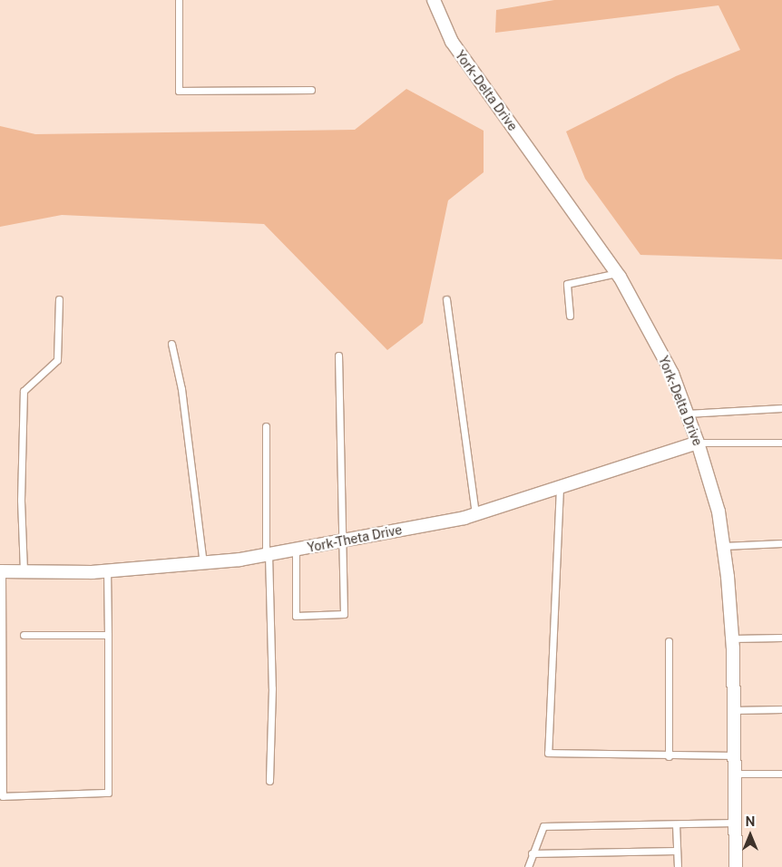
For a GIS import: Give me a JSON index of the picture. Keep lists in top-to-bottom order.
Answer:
{
  "streets": {
    "street": ["York-Delta Drive", "York-Theta Drive"]
  },
  "crossings": [
    ["York-Delta Drive", "York-Theta Drive"]
  ],
  "north": "top"
}
